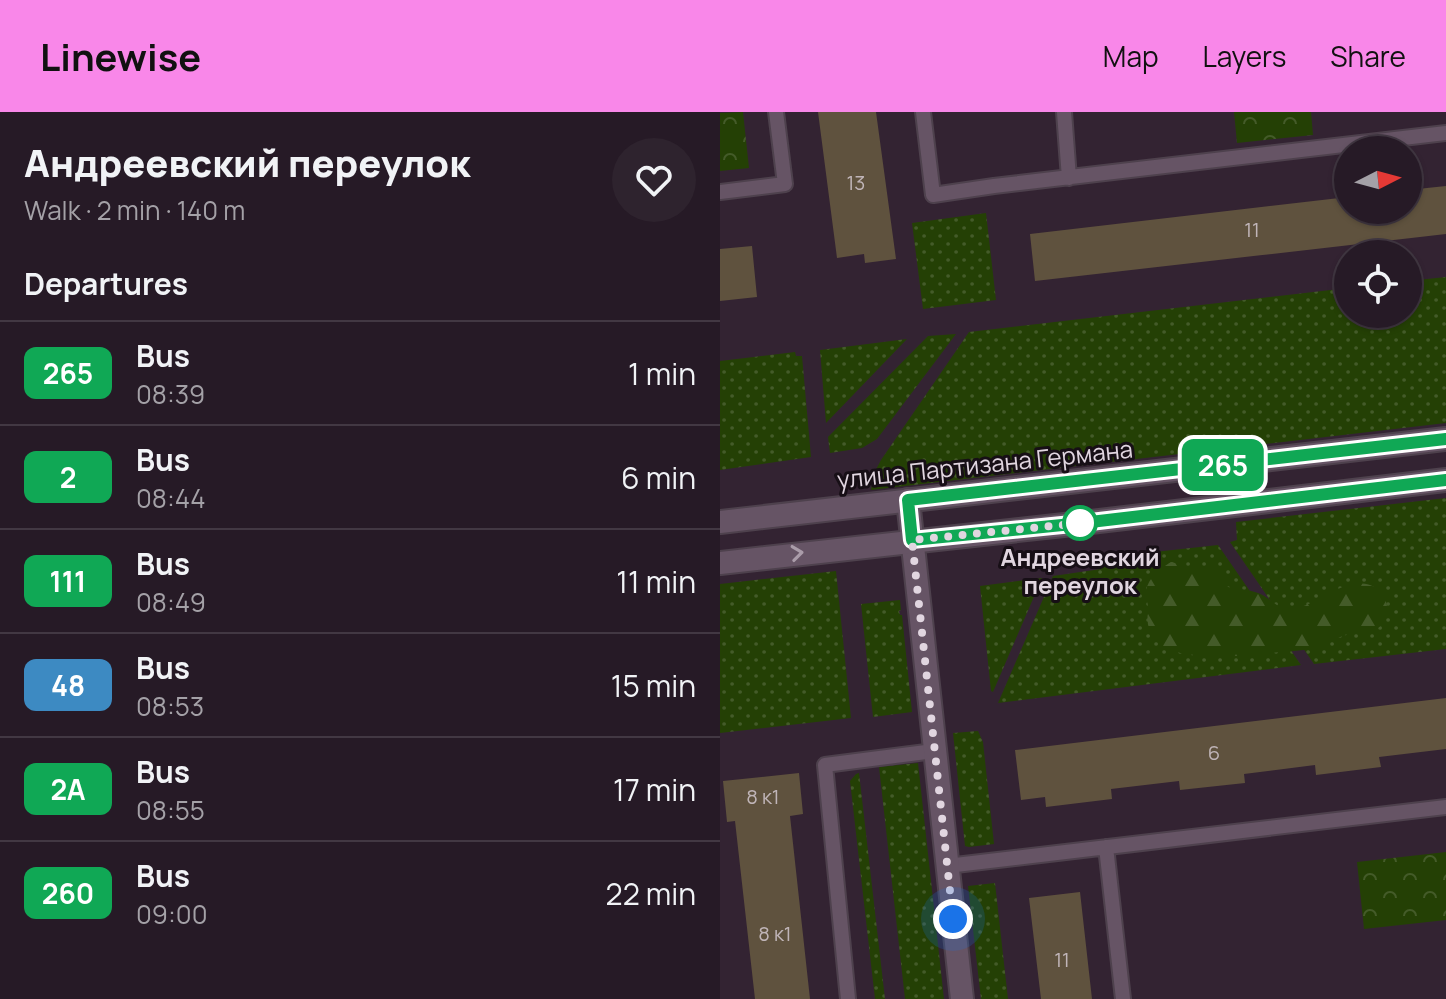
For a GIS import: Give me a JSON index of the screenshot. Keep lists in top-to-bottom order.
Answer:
{
  "streets": {
    "main road": ["улица Партизана Германа"]
  },
  "places": ["Андреевский переулок"],
  "lines": ["bus line 265"],
  "house_numbers": [
    "13",
    "11",
    "6",
    "8 к1",
    "8 к1",
    "11"
  ],
  "north": "right",
  "page": {
    "header": "Linewise",
    "nav": ["Map", "Layers", "Share"],
    "heading": [
      ["Андреевский переулок", "Walk · 2 min · 140 m"],
      "Departures"
    ],
    "on_map": "265",
    "list": [
      {
        "mark": "265",
        "name": "Bus",
        "note": "08:39",
        "value": "1 min"
      },
      {
        "mark": "2",
        "name": "Bus",
        "note": "08:44",
        "value": "6 min"
      },
      {
        "mark": "111",
        "name": "Bus",
        "note": "08:49",
        "value": "11 min"
      },
      {
        "mark": "48",
        "name": "Bus",
        "note": "08:53",
        "value": "15 min"
      },
      {
        "mark": "2А",
        "name": "Bus",
        "note": "08:55",
        "value": "17 min"
      },
      {
        "mark": "260",
        "name": "Bus",
        "note": "09:00",
        "value": "22 min"
      }
    ]
  }
}
